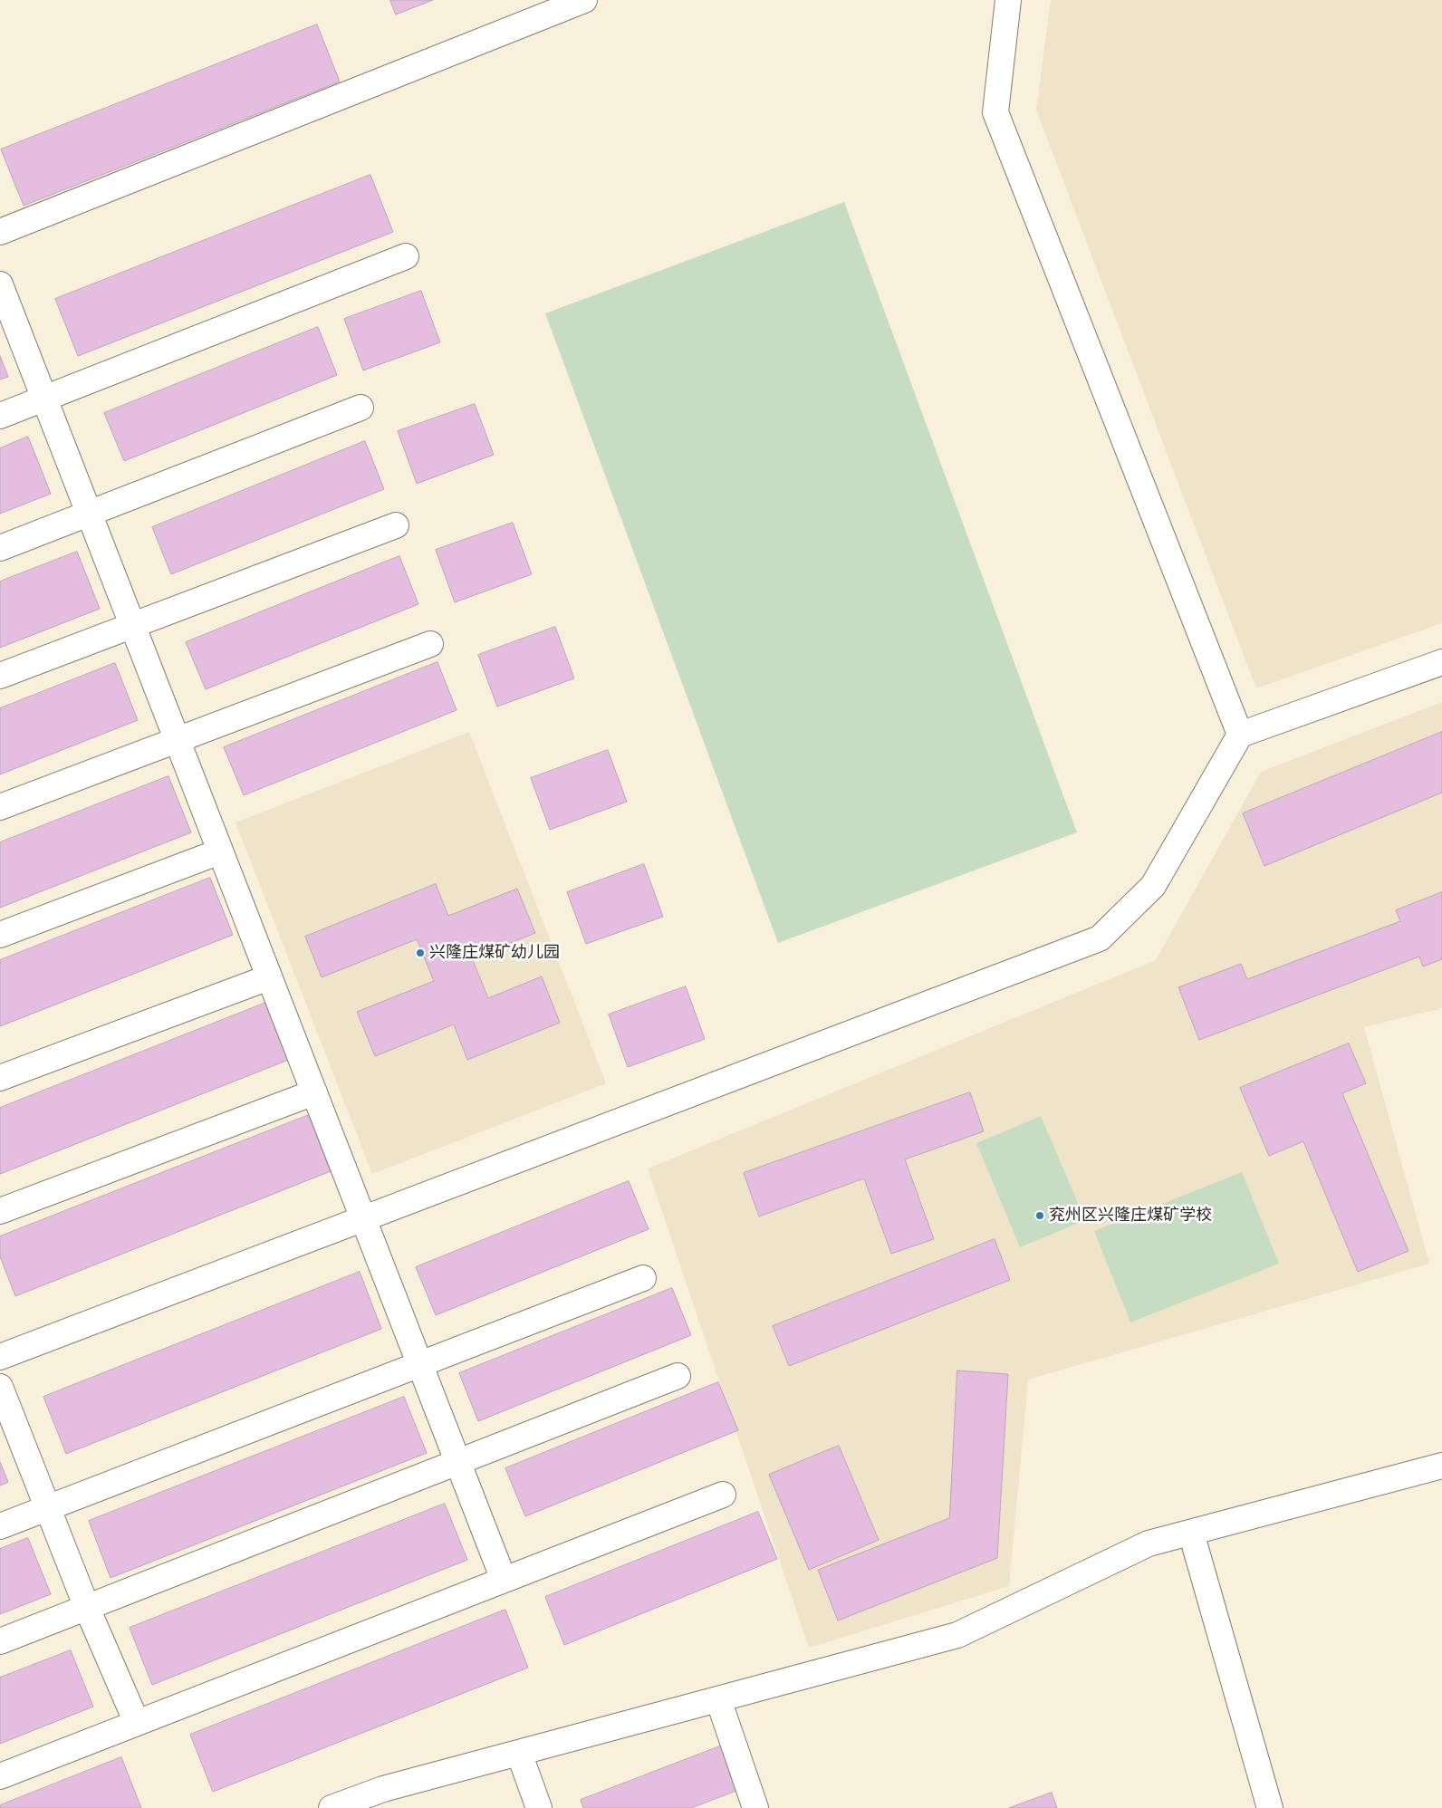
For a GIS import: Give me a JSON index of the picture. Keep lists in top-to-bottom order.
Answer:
{
  "places": ["兴隆庄煤矿幼儿园", "兖州区兴隆庄煤矿学校"]
}
